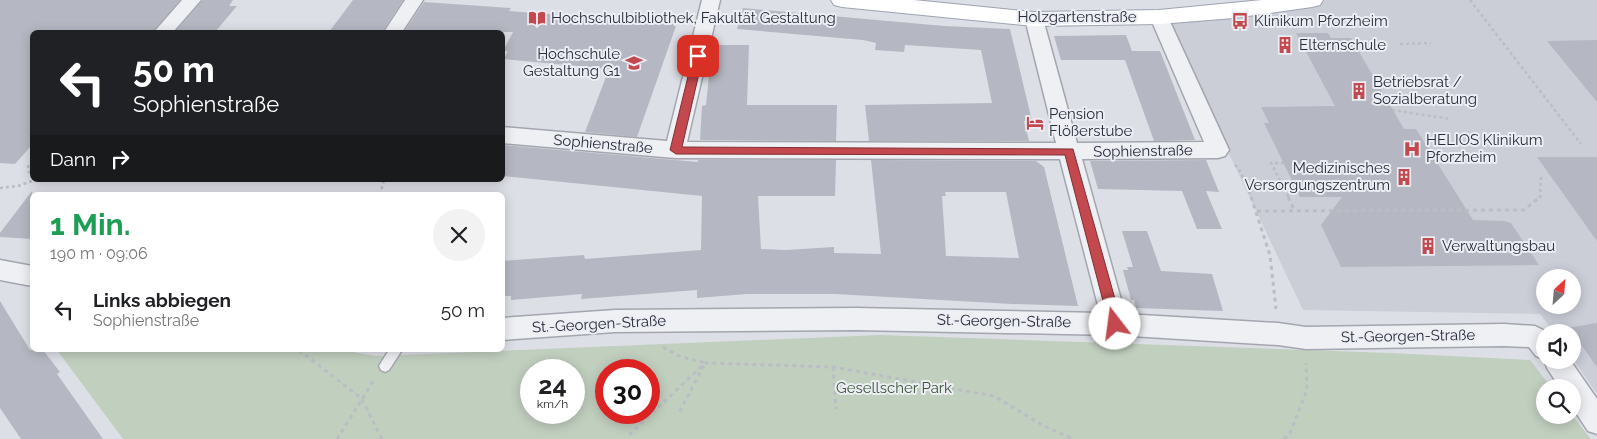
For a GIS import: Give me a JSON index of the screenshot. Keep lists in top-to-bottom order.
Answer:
{
  "streets": {
    "main road": ["Holzgartenstraße"],
    "street": ["Sophienstraße", "St.-Georgen-Straße"]
  },
  "crossings": [
    ["Holzgartenstraße", "Sophienstraße"]
  ],
  "parks": ["Gesellscher Park"],
  "places": {
    "library": ["Hochschulbibliothek, Fakultät Gestaltung"],
    "bus stop": ["Klinikum Pforzheim"],
    "building": [
      "Elternschule",
      "Betriebsrat / Sozialberatung",
      "Medizinisches Versorgungszentrum",
      "Verwaltungsbau"
    ],
    "school or university": ["Hochschule Gestaltung G1"],
    "hotel": ["Pension Flößerstube"],
    "hospital": ["HELIOS Klinikum Pforzheim"]
  },
  "north": "top right",
  "page": {
    "turn": ["50 m", "Sophienstraße"],
    "then": "Dann",
    "heading": ["1 Min.", "190 m · 09:06"],
    "list": [
      {
        "name": "Links abbiegen",
        "note": "Sophienstraße",
        "value": "50 m"
      }
    ],
    "speed": "24 km/h",
    "limit": "30"
  }
}
